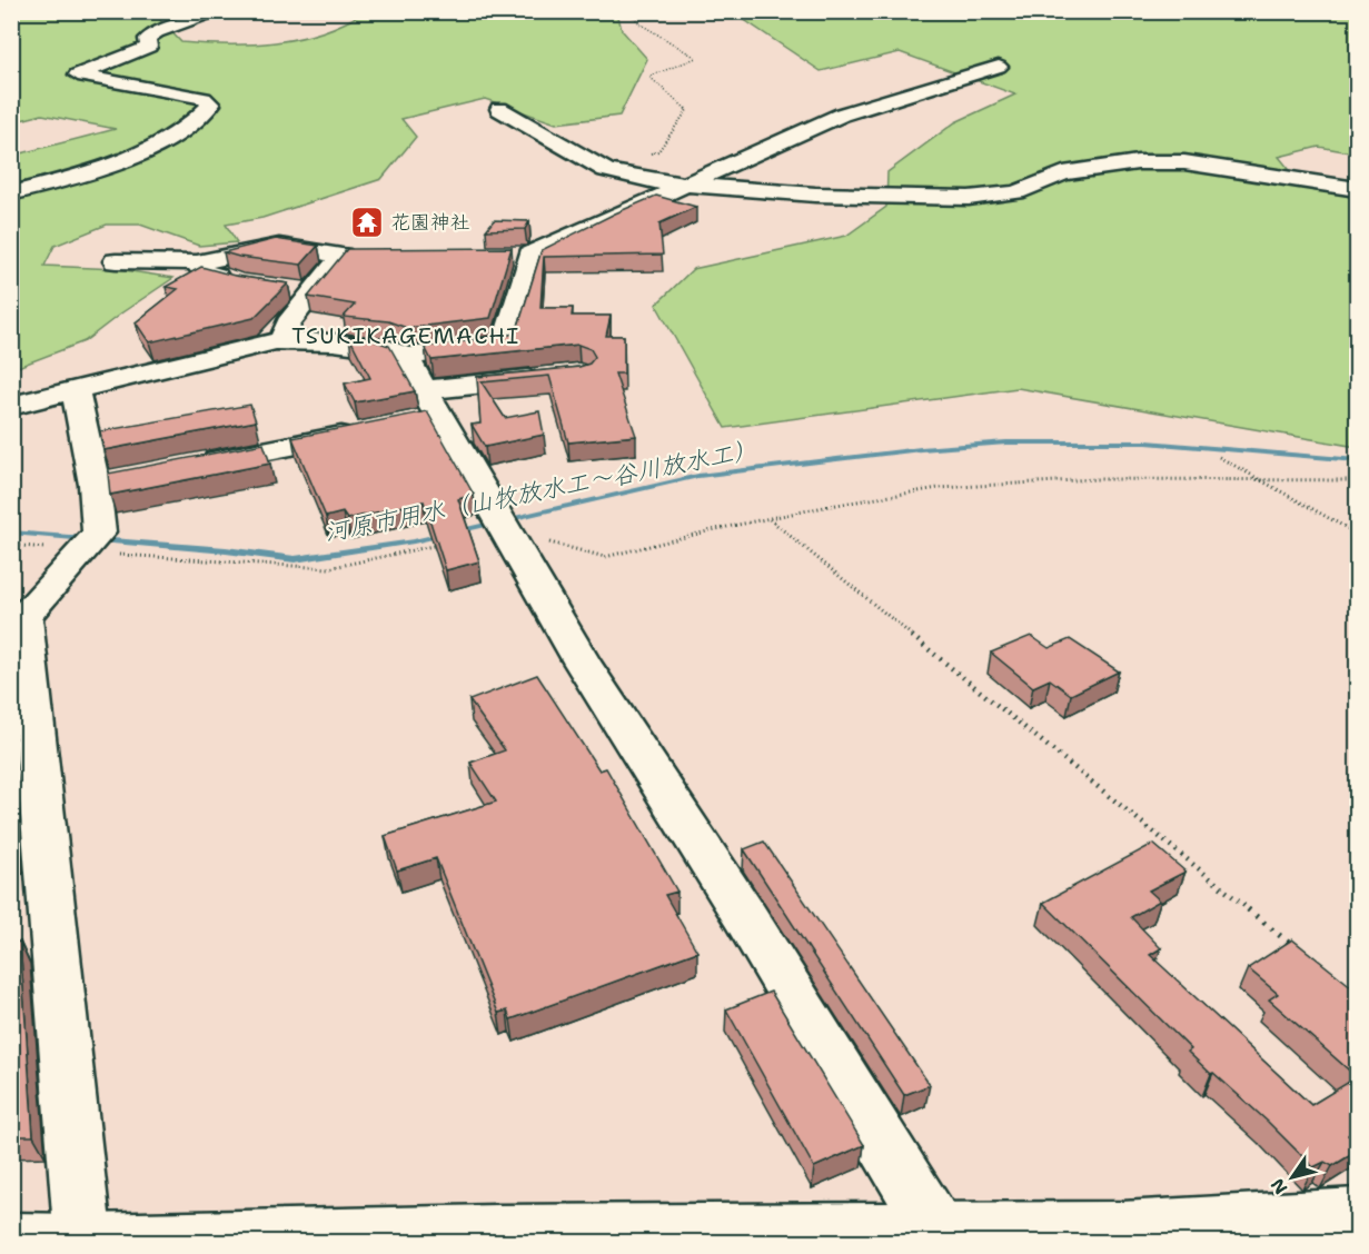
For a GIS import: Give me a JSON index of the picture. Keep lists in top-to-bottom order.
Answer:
{
  "districts": ["TSUKIKAGEMACHI"],
  "water": ["河原市用水（山牧放水工～谷川放水工）"],
  "places": {
    "temple": ["花園神社"]
  },
  "north": "bottom left"
}
